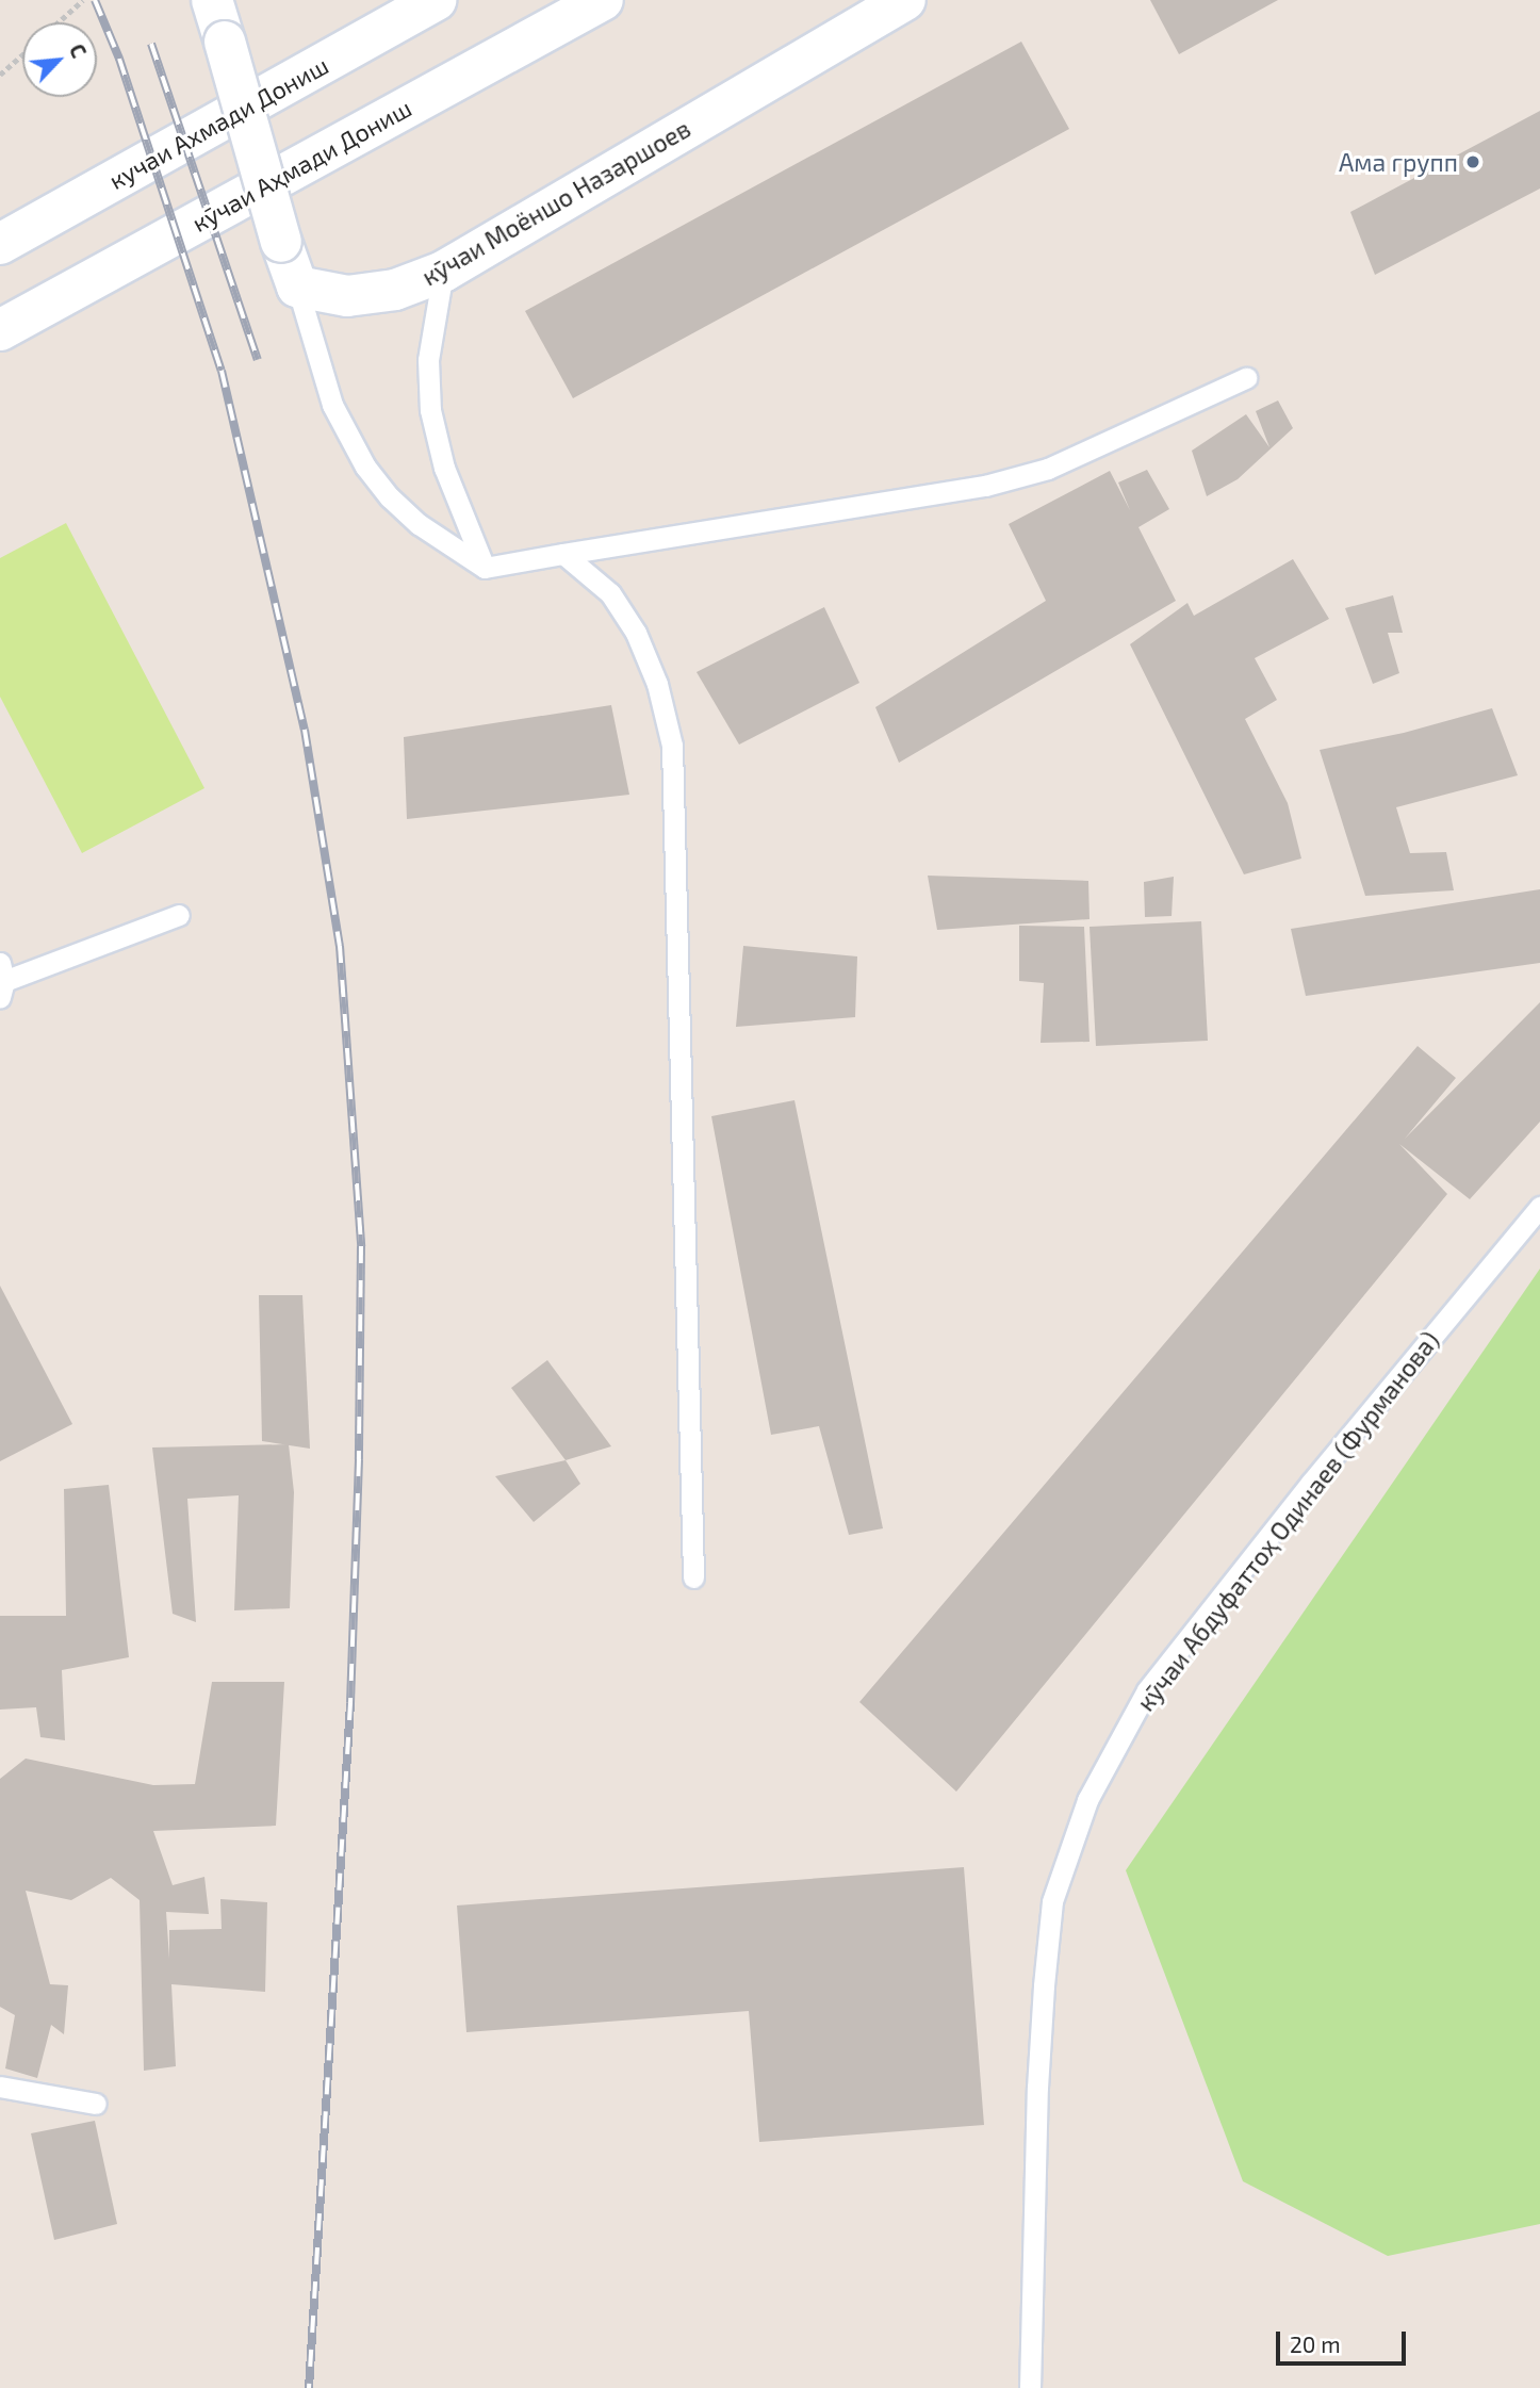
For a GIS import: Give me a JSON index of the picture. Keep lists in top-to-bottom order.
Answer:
{
  "streets": {
    "street": ["кучаи Ахмади Дониш", "кӯчаи Аҳмади Дониш", "кӯчаи Моёншо Назаршоев"],
    "lane": ["кӯчаи Абдуфаттоҳ Одинаев (Фурманова)"]
  },
  "places": ["Ама групп"],
  "scale_bar": "20 m",
  "north": "top right"
}
